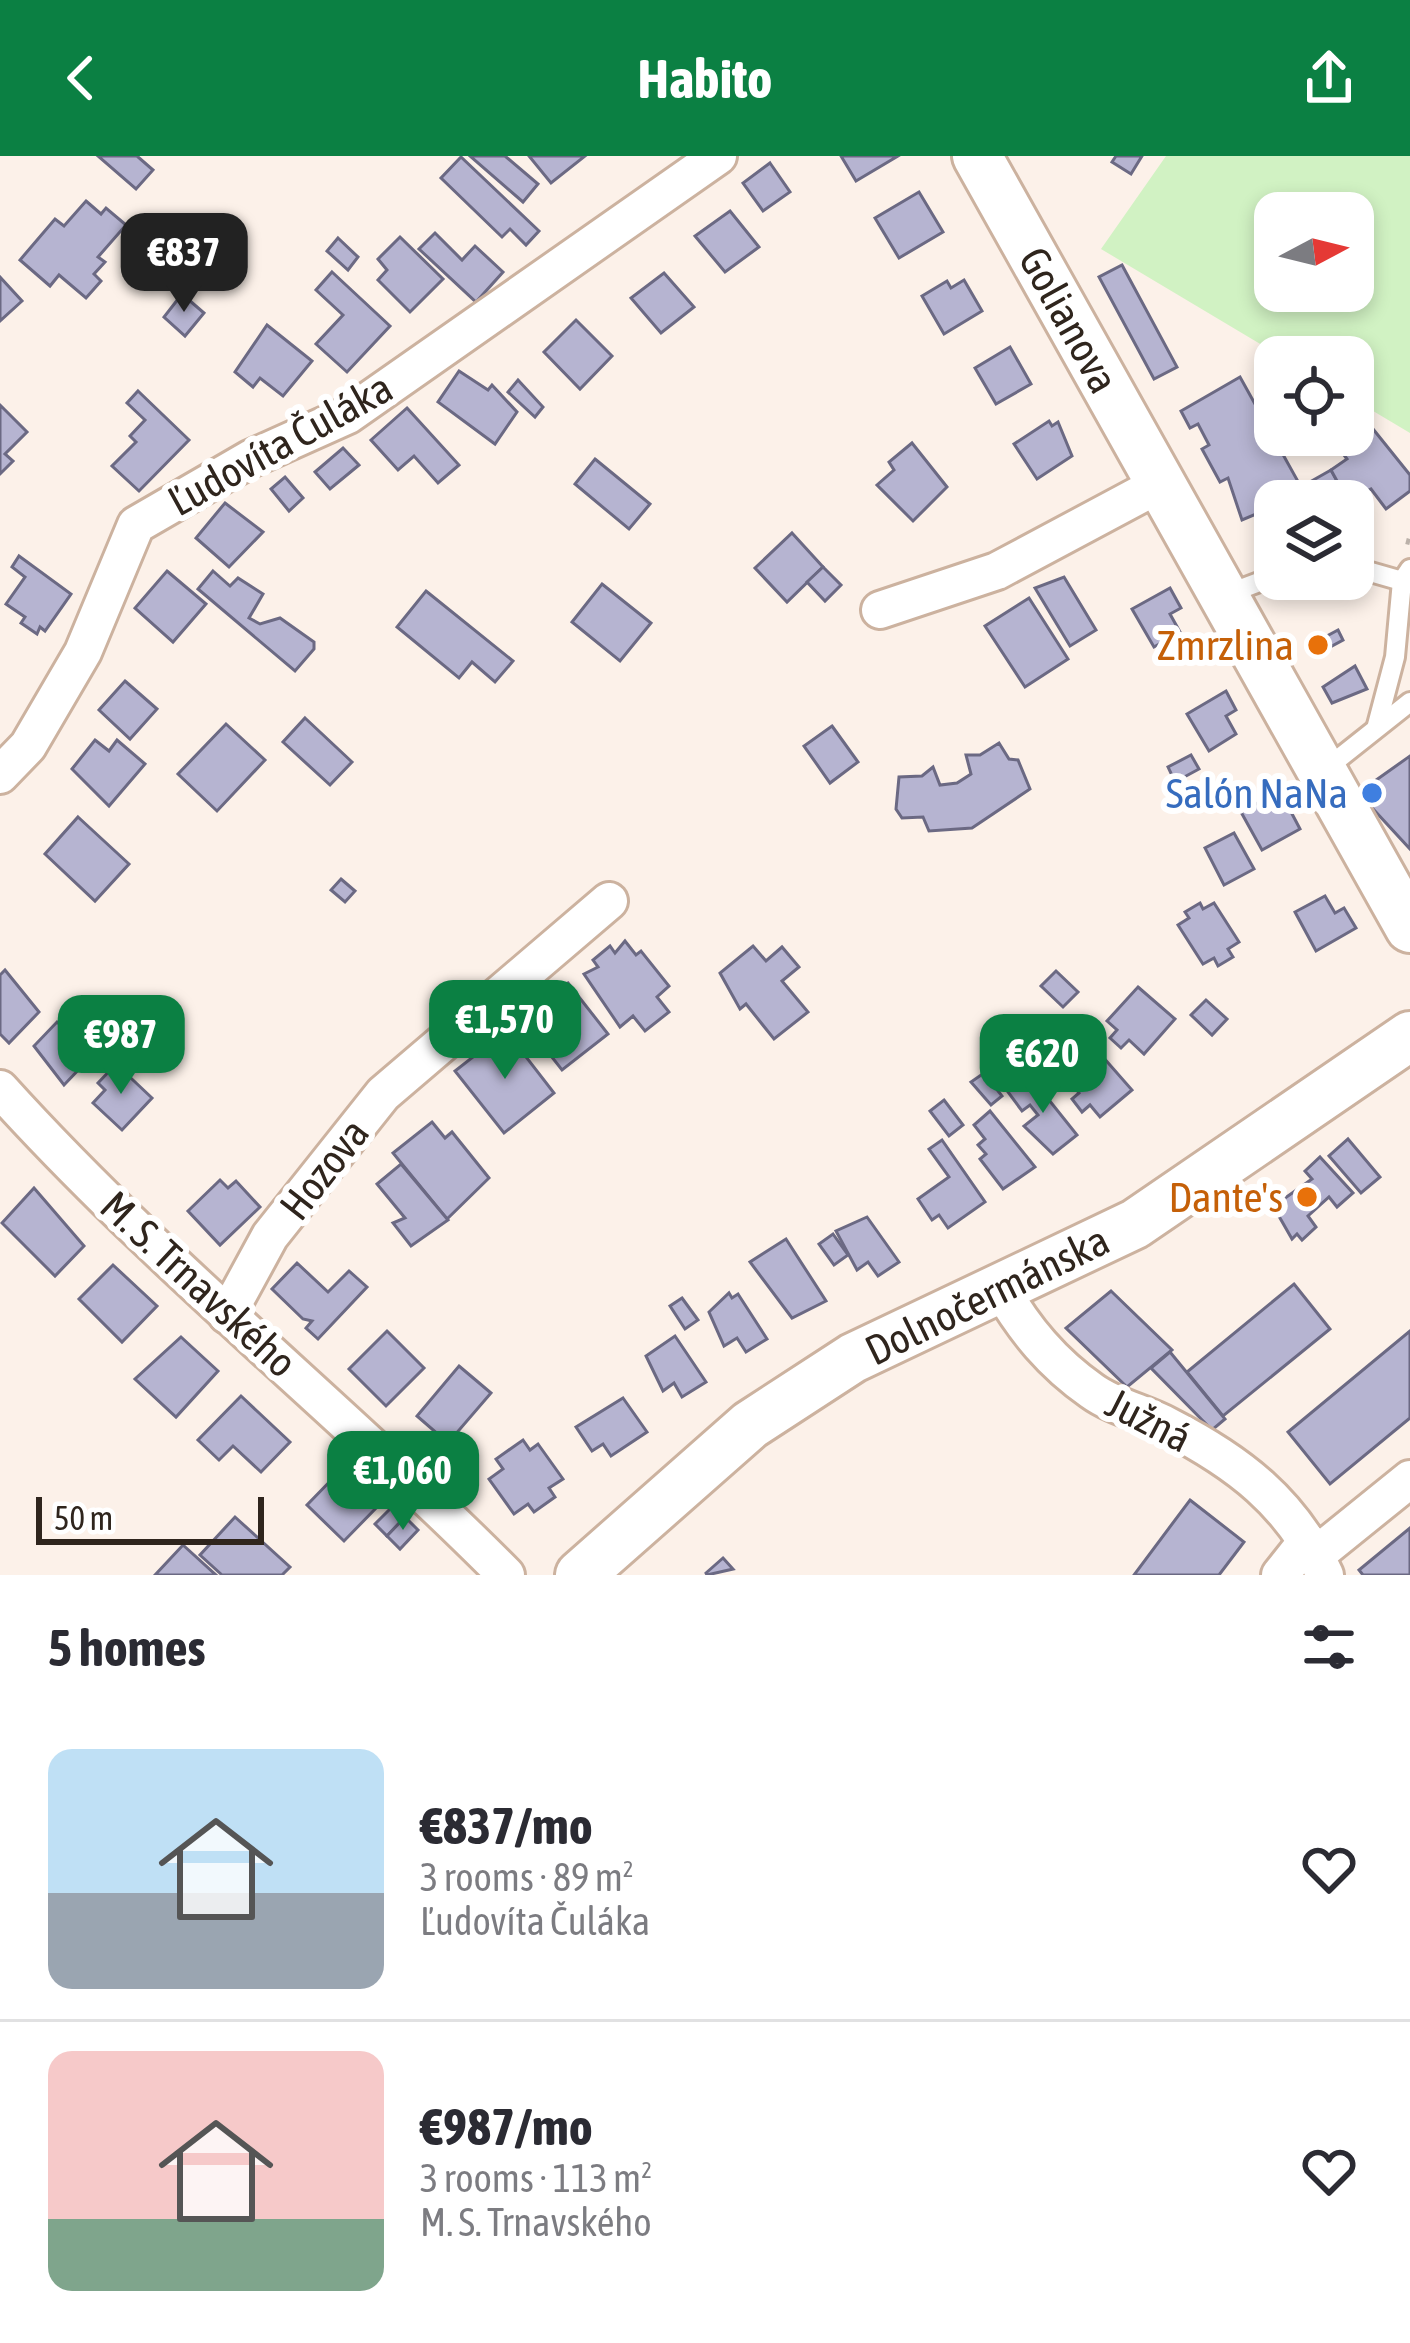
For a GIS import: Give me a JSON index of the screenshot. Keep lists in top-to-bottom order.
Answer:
{
  "streets": {
    "street": [
      "Golianova",
      "Ľudovíta Čuláka",
      "Hozova",
      "M. S. Trnavského",
      "Dolnočermánska",
      "Južná"
    ]
  },
  "crossings": [
    ["Hozova", "M. S. Trnavského"],
    ["Dolnočermánska", "Južná"]
  ],
  "places": ["Zmrzlina", "Salón NaNa", "Dante's"],
  "scale_bar": "50 m",
  "north": "right",
  "page": {
    "header": "Habito",
    "price": [
      "€837",
      "€1,570",
      "€987",
      "€620",
      "€1,060"
    ],
    "scale": "50 m",
    "heading": "5 homes",
    "list": [
      {
        "name": "€837/mo",
        "note": "3 rooms · 89 m² · Ľudovíta Čuláka"
      },
      {
        "name": "€987/mo",
        "note": "3 rooms · 113 m² · M. S. Trnavského"
      }
    ]
  }
}
